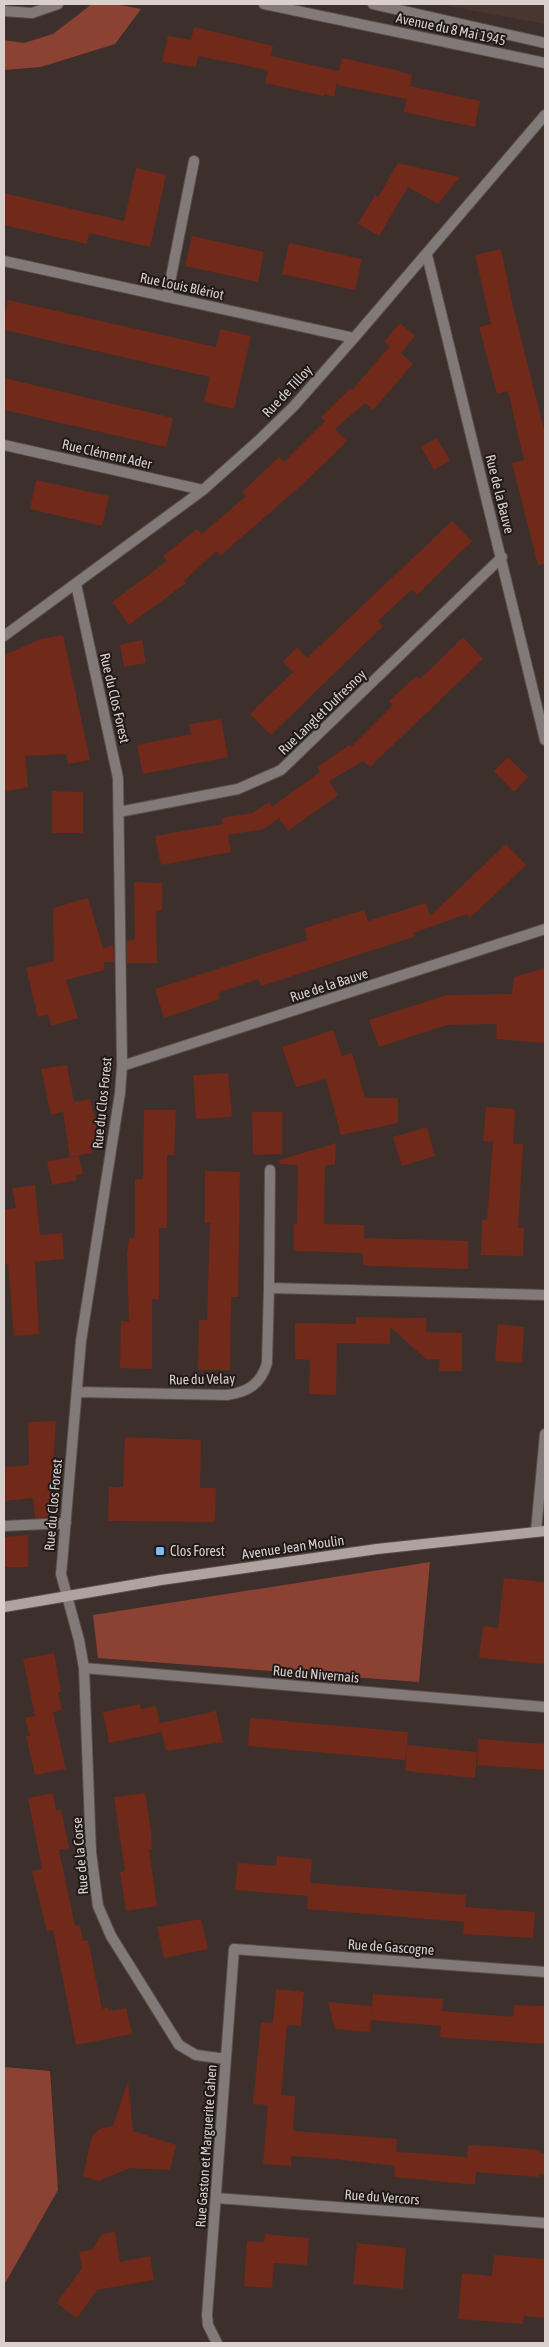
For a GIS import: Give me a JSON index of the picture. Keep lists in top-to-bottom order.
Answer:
{
  "streets": {
    "street": [
      "Avenue du 8 Mai 1945",
      "Rue Louis Blériot",
      "Rue de Tilloy",
      "Rue Clément Ader",
      "Rue de la Bauve",
      "Rue du Clos Forest",
      "Rue Langlet Dufresnoy",
      "Rue du Velay",
      "Avenue Jean Moulin",
      "Rue du Nivernais",
      "Rue de la Corse",
      "Rue de Gascogne",
      "Rue Gaston et Marguerite Cahen",
      "Rue du Vercors"
    ]
  },
  "crossings": [
    ["Rue Louis Blériot", "Rue de Tilloy"],
    ["Rue de Tilloy", "Rue Clément Ader"],
    ["Rue de Tilloy", "Rue de la Bauve"],
    ["Rue de Tilloy", "Rue du Clos Forest"],
    ["Rue de la Bauve", "Rue du Clos Forest"],
    ["Rue de la Bauve", "Rue Langlet Dufresnoy"],
    ["Rue du Clos Forest", "Rue Langlet Dufresnoy"],
    ["Rue du Clos Forest", "Rue du Velay"],
    ["Rue du Clos Forest", "Avenue Jean Moulin"],
    ["Rue du Clos Forest", "Rue de la Corse"],
    ["Avenue Jean Moulin", "Rue de la Corse"],
    ["Rue du Nivernais", "Rue de la Corse"],
    ["Rue de la Corse", "Rue Gaston et Marguerite Cahen"],
    ["Rue de Gascogne", "Rue Gaston et Marguerite Cahen"],
    ["Rue Gaston et Marguerite Cahen", "Rue du Vercors"]
  ],
  "places": {
    "transit": ["Clos Forest"]
  }
}
